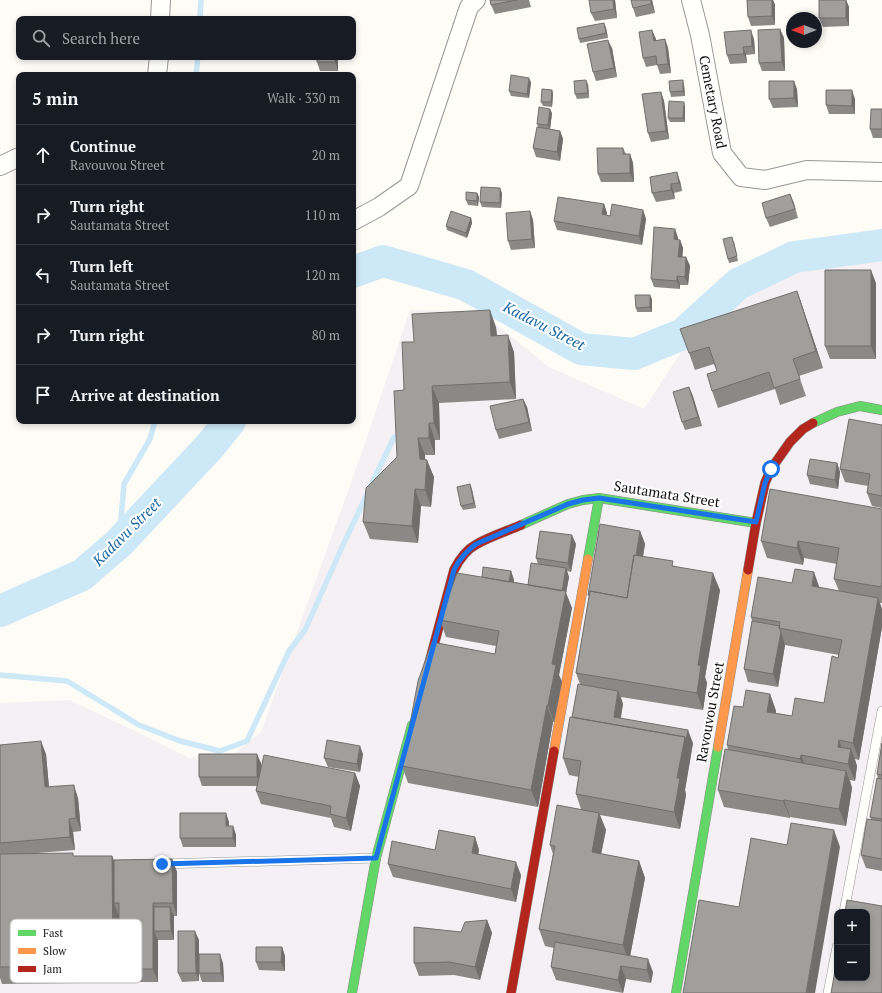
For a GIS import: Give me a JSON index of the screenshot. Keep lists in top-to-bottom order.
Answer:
{
  "streets": {
    "street": ["Cemetary Road", "Sautamata Street", "Ravouvou Street"]
  },
  "crossings": [
    ["Sautamata Street", "Ravouvou Street"]
  ],
  "water": ["Kadavu Street"],
  "legend": ["Fast", "Slow", "Jam"],
  "north": "left",
  "page": {
    "search": "Search here",
    "heading": ["5 min", "Walk · 330 m"],
    "list": [
      ["Continue", "Ravouvou Street", "20 m"],
      ["Turn right", "Sautamata Street", "110 m"],
      ["Turn left", "Sautamata Street", "120 m"],
      ["Turn right", "80 m"],
      "Arrive at destination"
    ],
    "map_buttons": ["+", "−"]
  }
}
